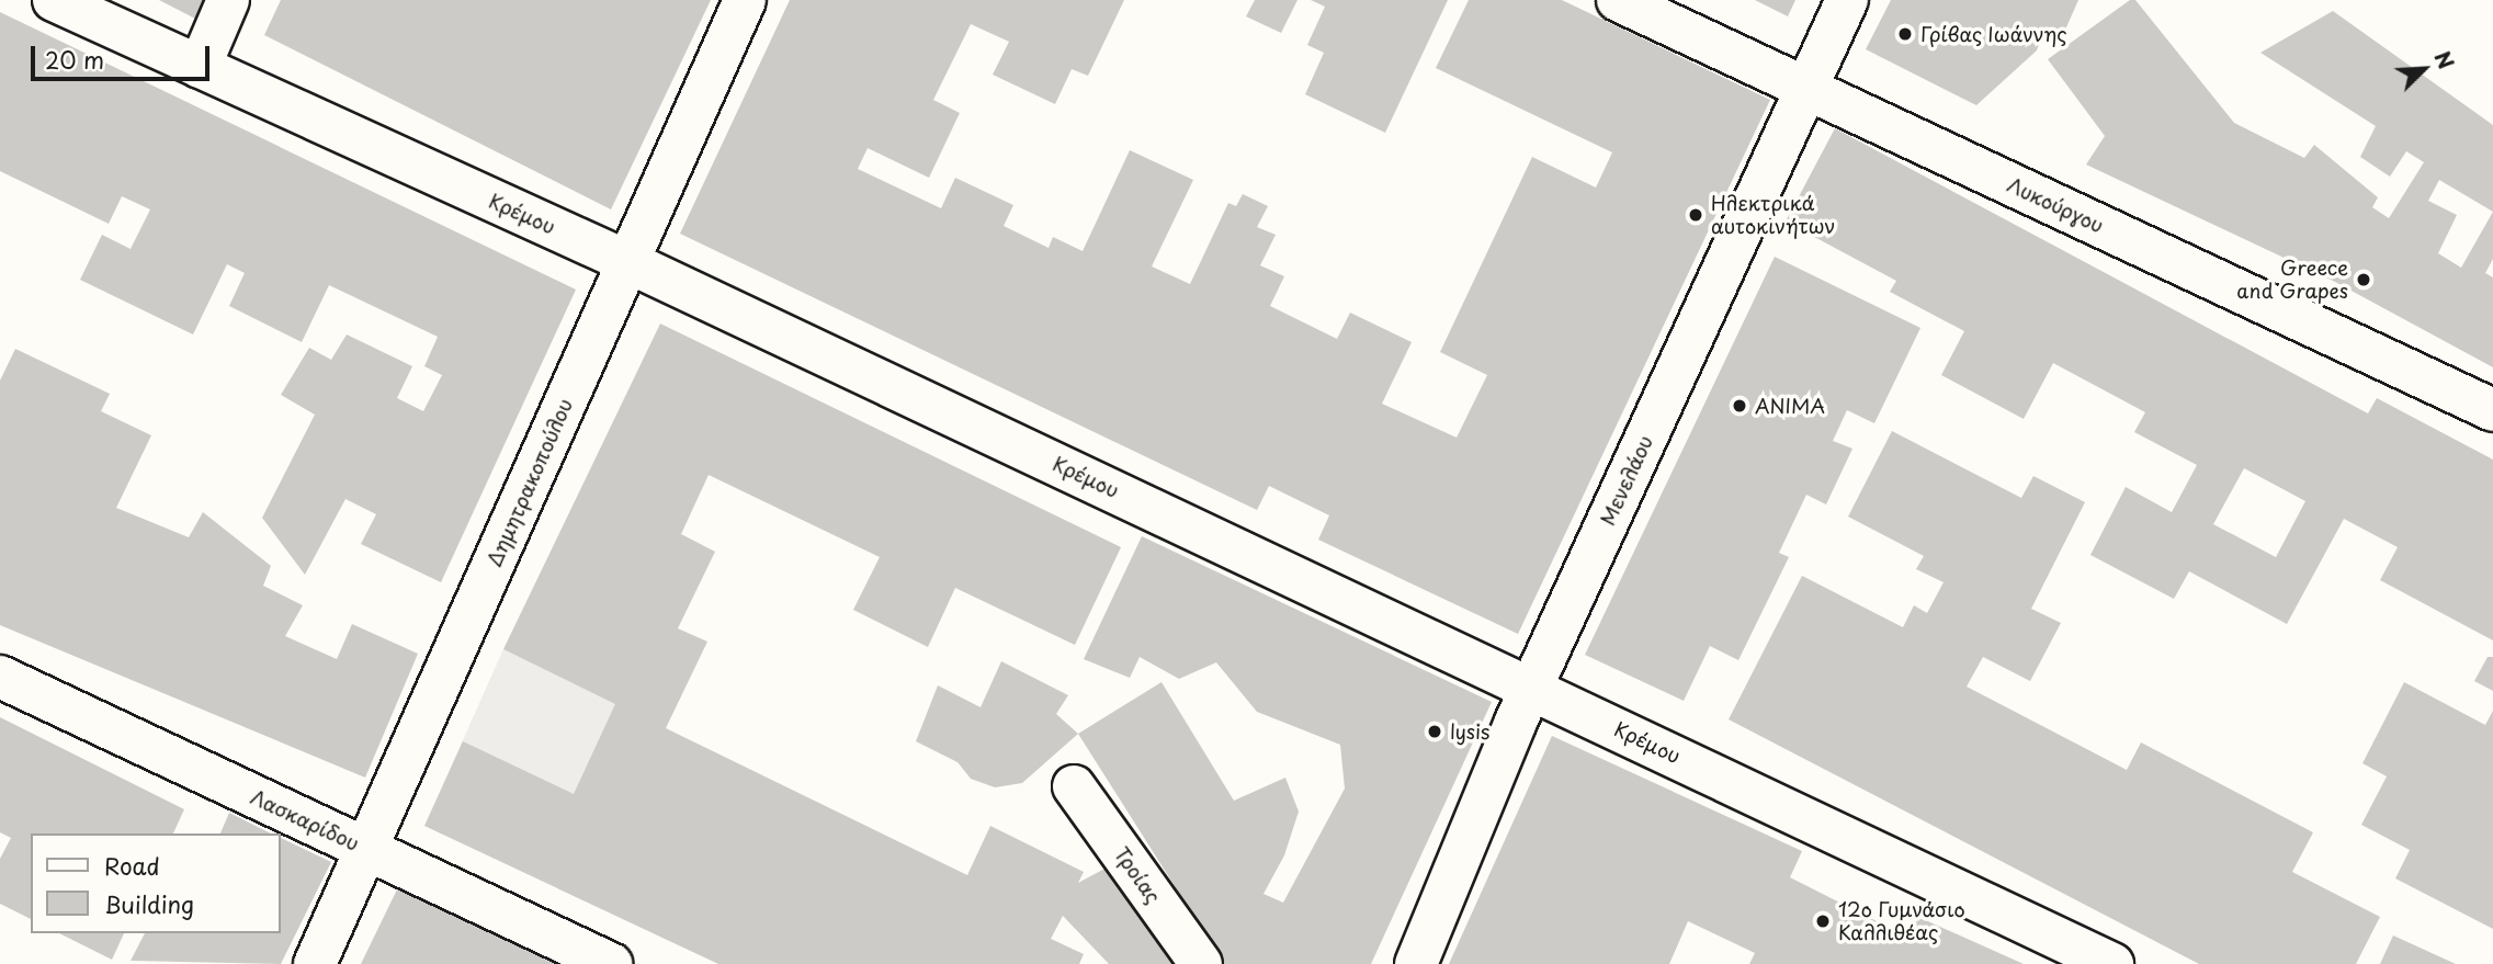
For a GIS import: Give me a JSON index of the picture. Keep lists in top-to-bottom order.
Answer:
{
  "streets": {
    "street": [
      "Λυκούργου",
      "Κρέμου",
      "Μενελάου",
      "Δημητρακοπούλου",
      "Λασκαρίδου",
      "Τροίας"
    ]
  },
  "crossings": [
    ["Λυκούργου", "Μενελάου"],
    ["Κρέμου", "Μενελάου"],
    ["Κρέμου", "Δημητρακοπούλου"],
    ["Δημητρακοπούλου", "Λασκαρίδου"]
  ],
  "places": [
    "Γρίβας Ιωάννης",
    "Ηλεκτρικά αυτοκινήτων",
    "Greece and Grapes",
    "ΑΝΙΜΑ",
    "lysis",
    "12ο Γυμνάσιο Καλλιθέας"
  ],
  "legend": ["Road", "Building"],
  "scale_bar": "20 m",
  "north": "top right"
}
